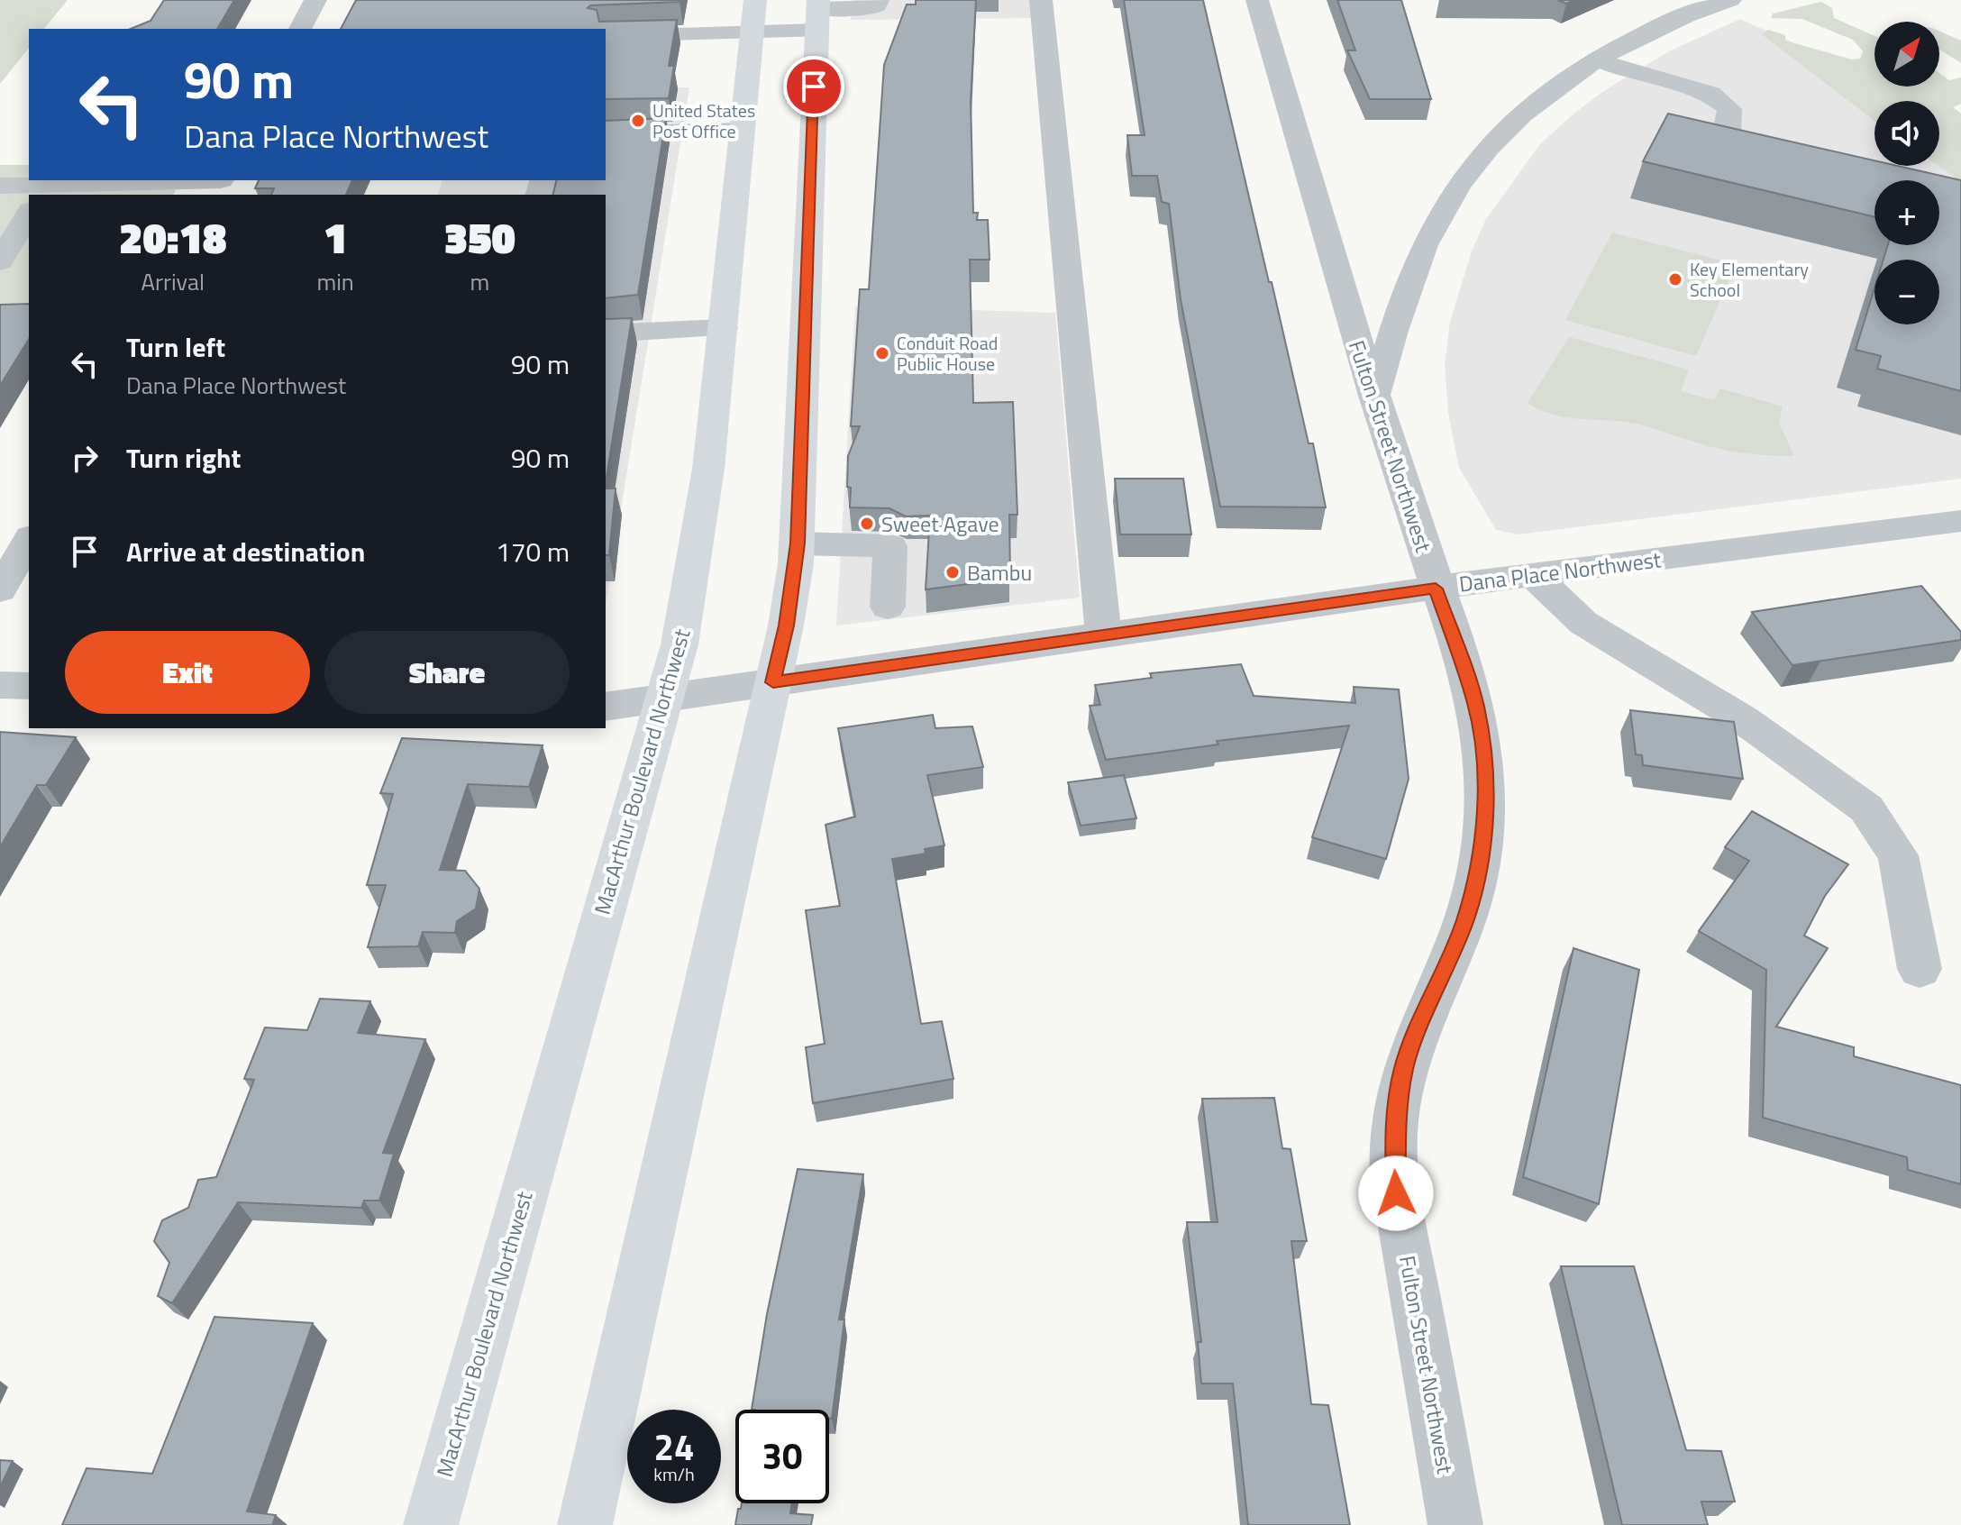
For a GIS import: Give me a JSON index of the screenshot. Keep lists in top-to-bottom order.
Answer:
{
  "streets": {
    "main road": ["MacArthur Boulevard Northwest"],
    "street": ["Fulton Street Northwest", "Dana Place Northwest"]
  },
  "crossings": [
    ["Fulton Street Northwest", "Dana Place Northwest"],
    ["Dana Place Northwest", "MacArthur Boulevard Northwest"]
  ],
  "places": [
    "United States Post Office",
    "Key Elementary School",
    "Conduit Road Public House",
    "Sweet Agave",
    "Bambu"
  ],
  "north": "top right",
  "page": {
    "map_buttons": ["+", "−"],
    "turn": ["90 m", "Dana Place Northwest"],
    "eta": [
      "20:18",
      "Arrival",
      "1",
      "min",
      "350",
      "m"
    ],
    "list": [
      {
        "name": "Turn left",
        "note": "Dana Place Northwest",
        "value": "90 m"
      },
      {
        "name": "Turn right",
        "value": "90 m"
      },
      {
        "name": "Arrive at destination",
        "value": "170 m"
      }
    ],
    "buttons": ["Exit", "Share"],
    "speed": "24 km/h",
    "limit": "30"
  }
}
